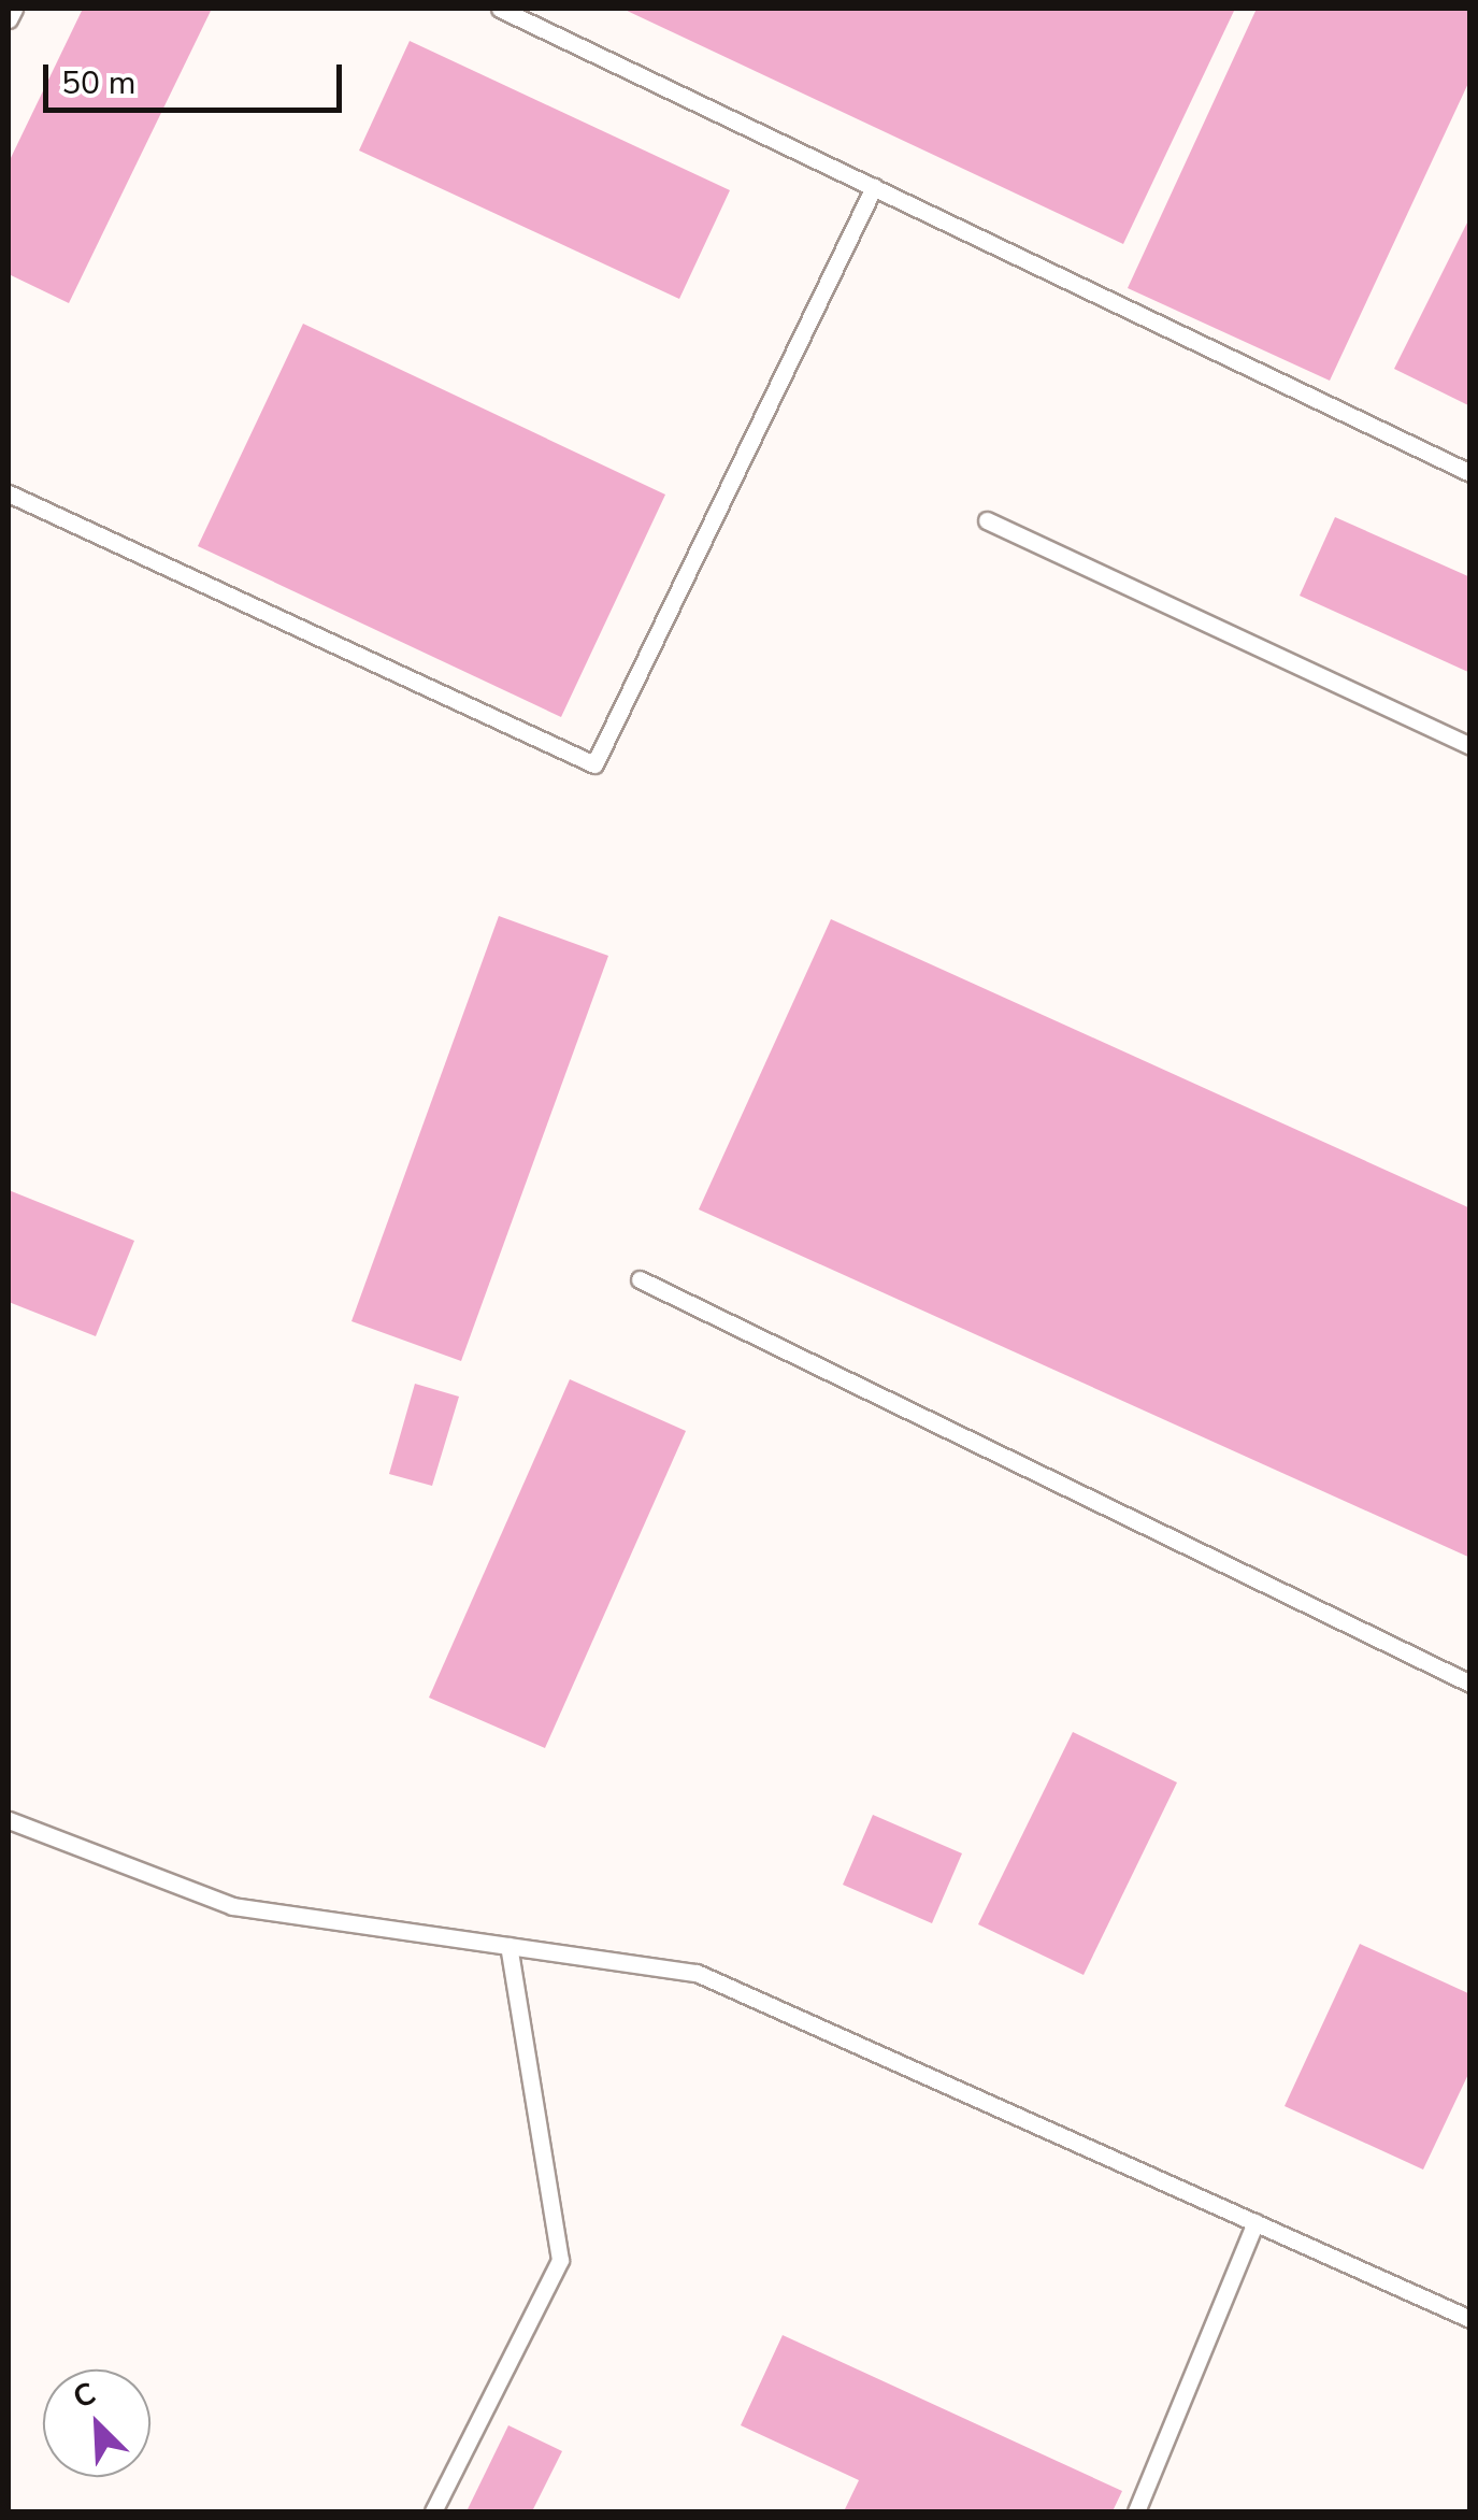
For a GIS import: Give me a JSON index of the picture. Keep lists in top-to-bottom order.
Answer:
{
  "scale_bar": "50 m",
  "north": "top left"
}
